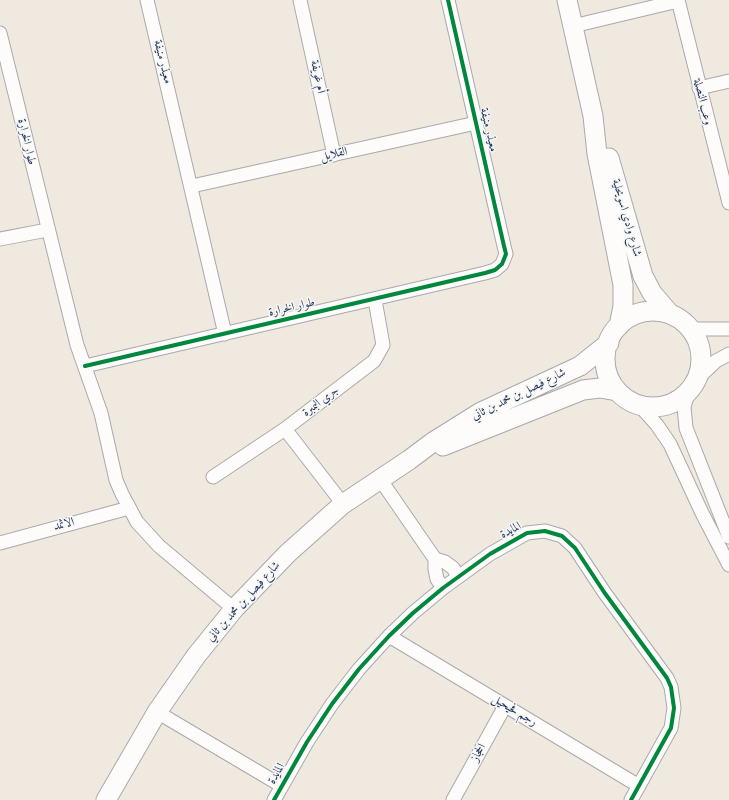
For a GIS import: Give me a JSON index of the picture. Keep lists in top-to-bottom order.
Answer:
{
  "streets": {
    "street": [
      "معيذر منيفة",
      "أم غويفة",
      "وعب النصلة",
      "طوار الخرارة",
      "القلايل",
      "شارع وادي اسويحلية",
      "شارع فيصل بن محمد بن ثاني",
      "جري البمبرة",
      "الاثمد",
      "المايدة",
      "رجم فحيحيل",
      "الحجاز"
    ]
  },
  "crossings": [
    ["معيذر منيفة", "طوار الخرارة"],
    ["معيذر منيفة", "القلايل"],
    ["أم غويفة", "القلايل"],
    ["وعب النصلة", "شارع وادي اسويحلية"],
    ["طوار الخرارة", "شارع فيصل بن محمد بن ثاني"],
    ["طوار الخرارة", "جري البمبرة"],
    ["طوار الخرارة", "الاثمد"],
    ["شارع وادي اسويحلية", "شارع فيصل بن محمد بن ثاني"],
    ["شارع فيصل بن محمد بن ثاني", "المايدة"],
    ["المايدة", "رجم فحيحيل"],
    ["رجم فحيحيل", "الحجاز"]
  ]
}
